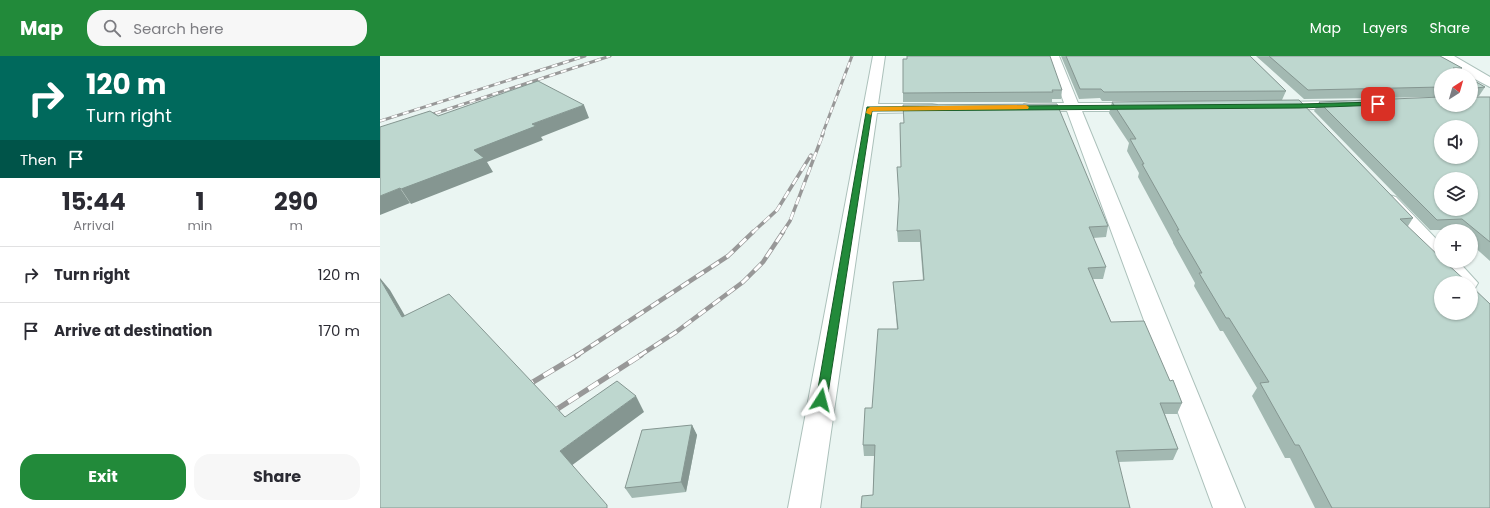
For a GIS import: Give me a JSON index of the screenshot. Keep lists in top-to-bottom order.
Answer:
{
  "north": "top right",
  "page": {
    "header": "Map",
    "search": "Search here",
    "nav": ["Map", "Layers", "Share"],
    "turn": ["120 m", "Turn right"],
    "map_buttons": ["+", "−"],
    "then": "Then",
    "eta": [
      "15:44",
      "Arrival",
      "1",
      "min",
      "290",
      "m"
    ],
    "list": [
      {
        "name": "Turn right",
        "value": "120 m"
      },
      {
        "name": "Arrive at destination",
        "value": "170 m"
      }
    ],
    "buttons": ["Exit", "Share"]
  }
}
